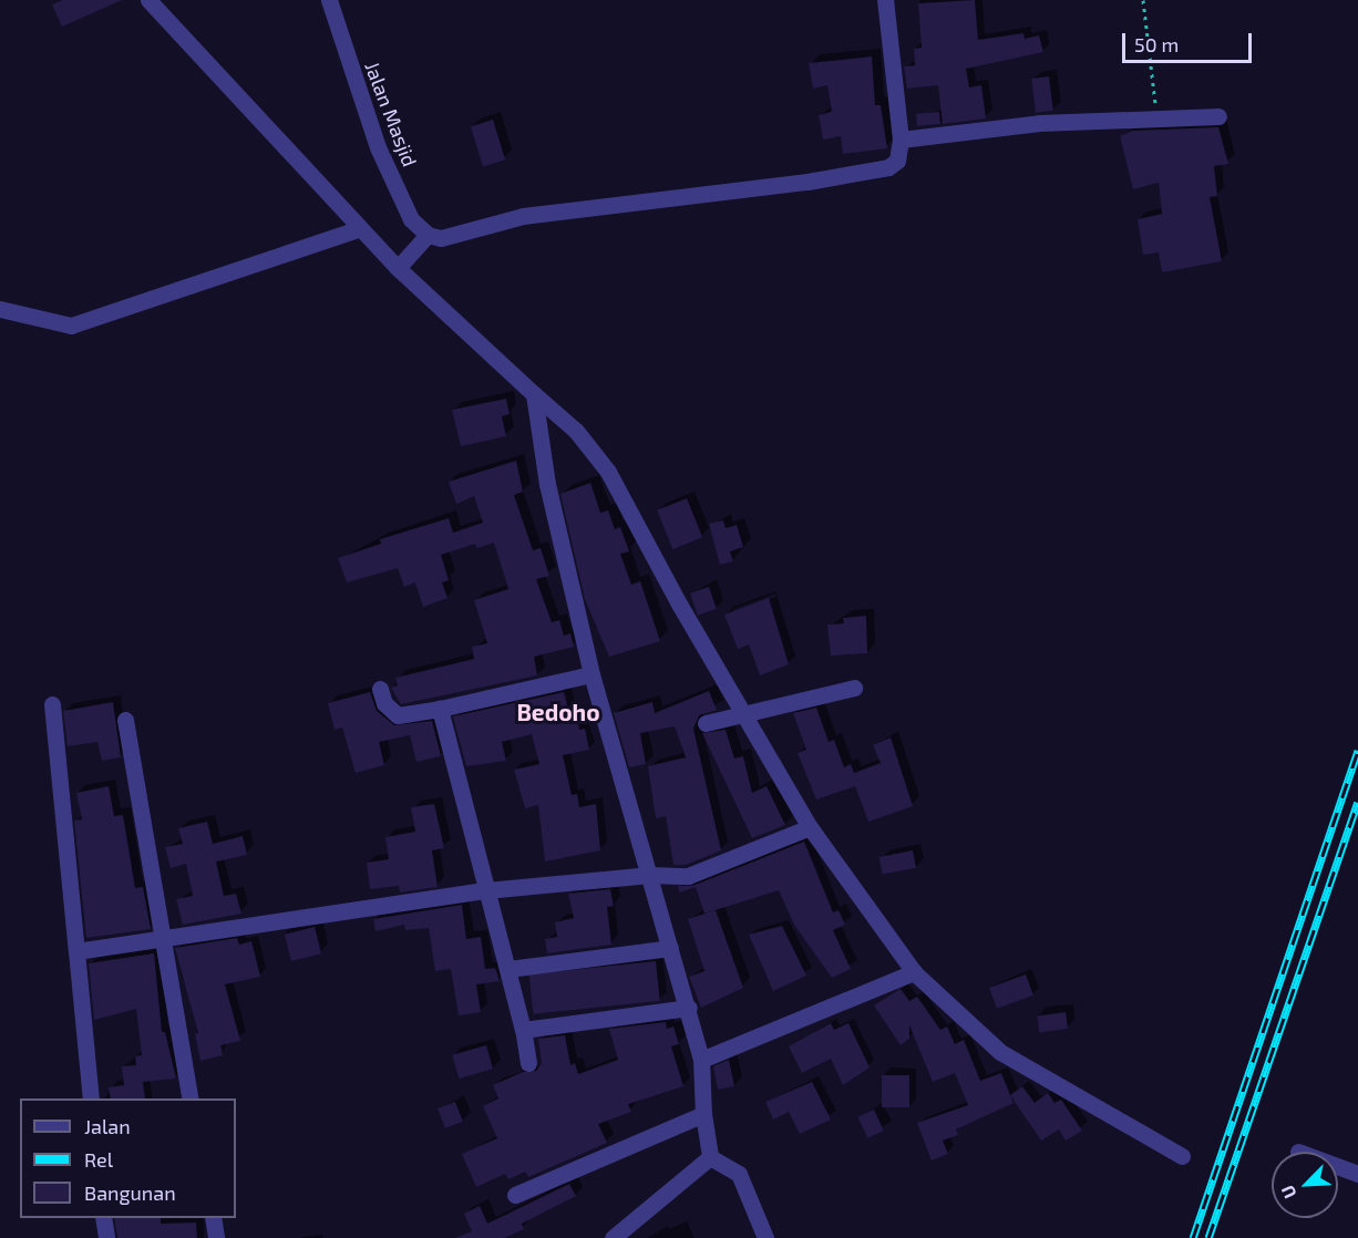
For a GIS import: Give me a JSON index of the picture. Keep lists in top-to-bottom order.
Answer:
{
  "streets": {
    "street": ["Jalan Masjid"]
  },
  "districts": ["Bedoho"],
  "legend": ["Jalan", "Rel", "Bangunan"],
  "scale_bar": "50 m",
  "north": "bottom left"
}
